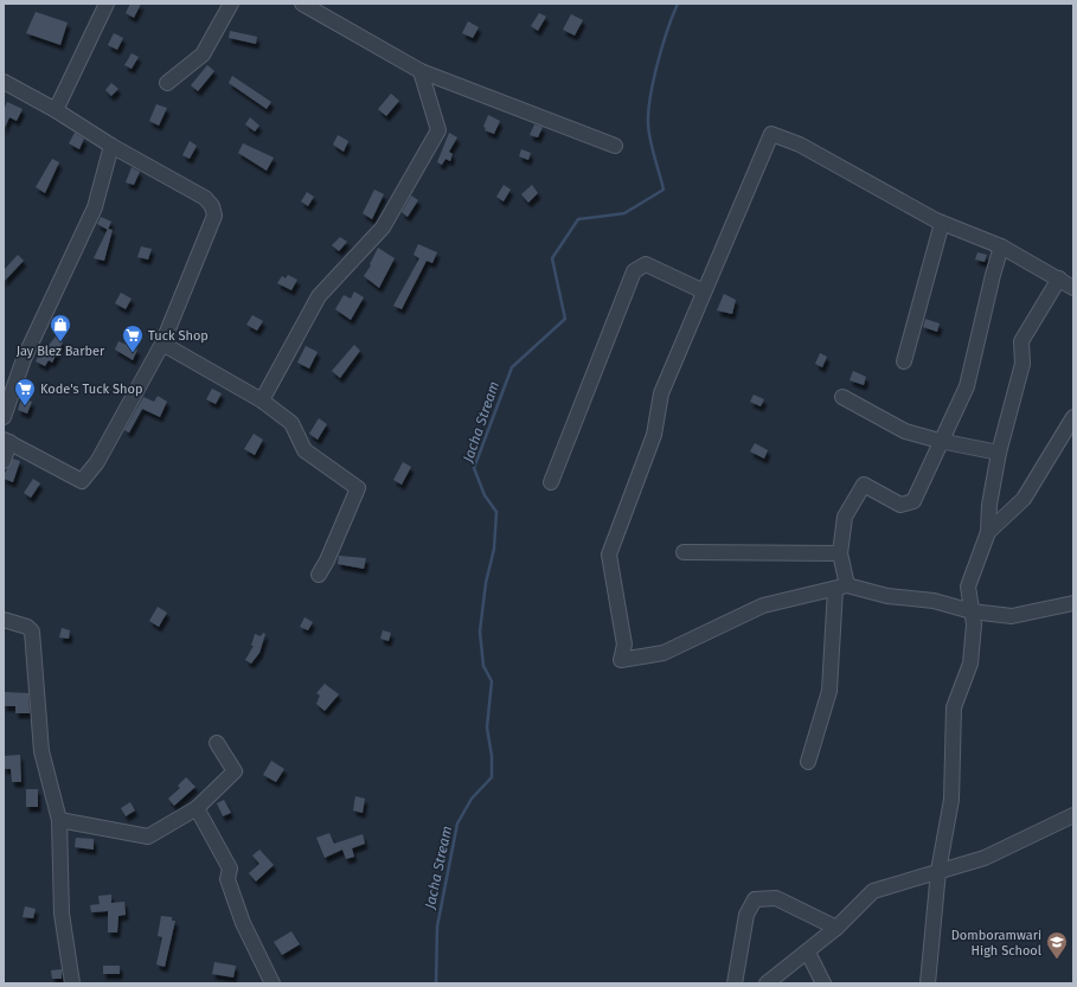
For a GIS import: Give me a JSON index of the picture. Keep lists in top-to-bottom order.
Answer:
{
  "water": ["Jacha Stream"],
  "places": {
    "shop": ["Jay Blez Barber"],
    "supermarket": ["Tuck Shop", "Kode's Tuck Shop"],
    "school or university": ["Domboramwari High School"]
  }
}
